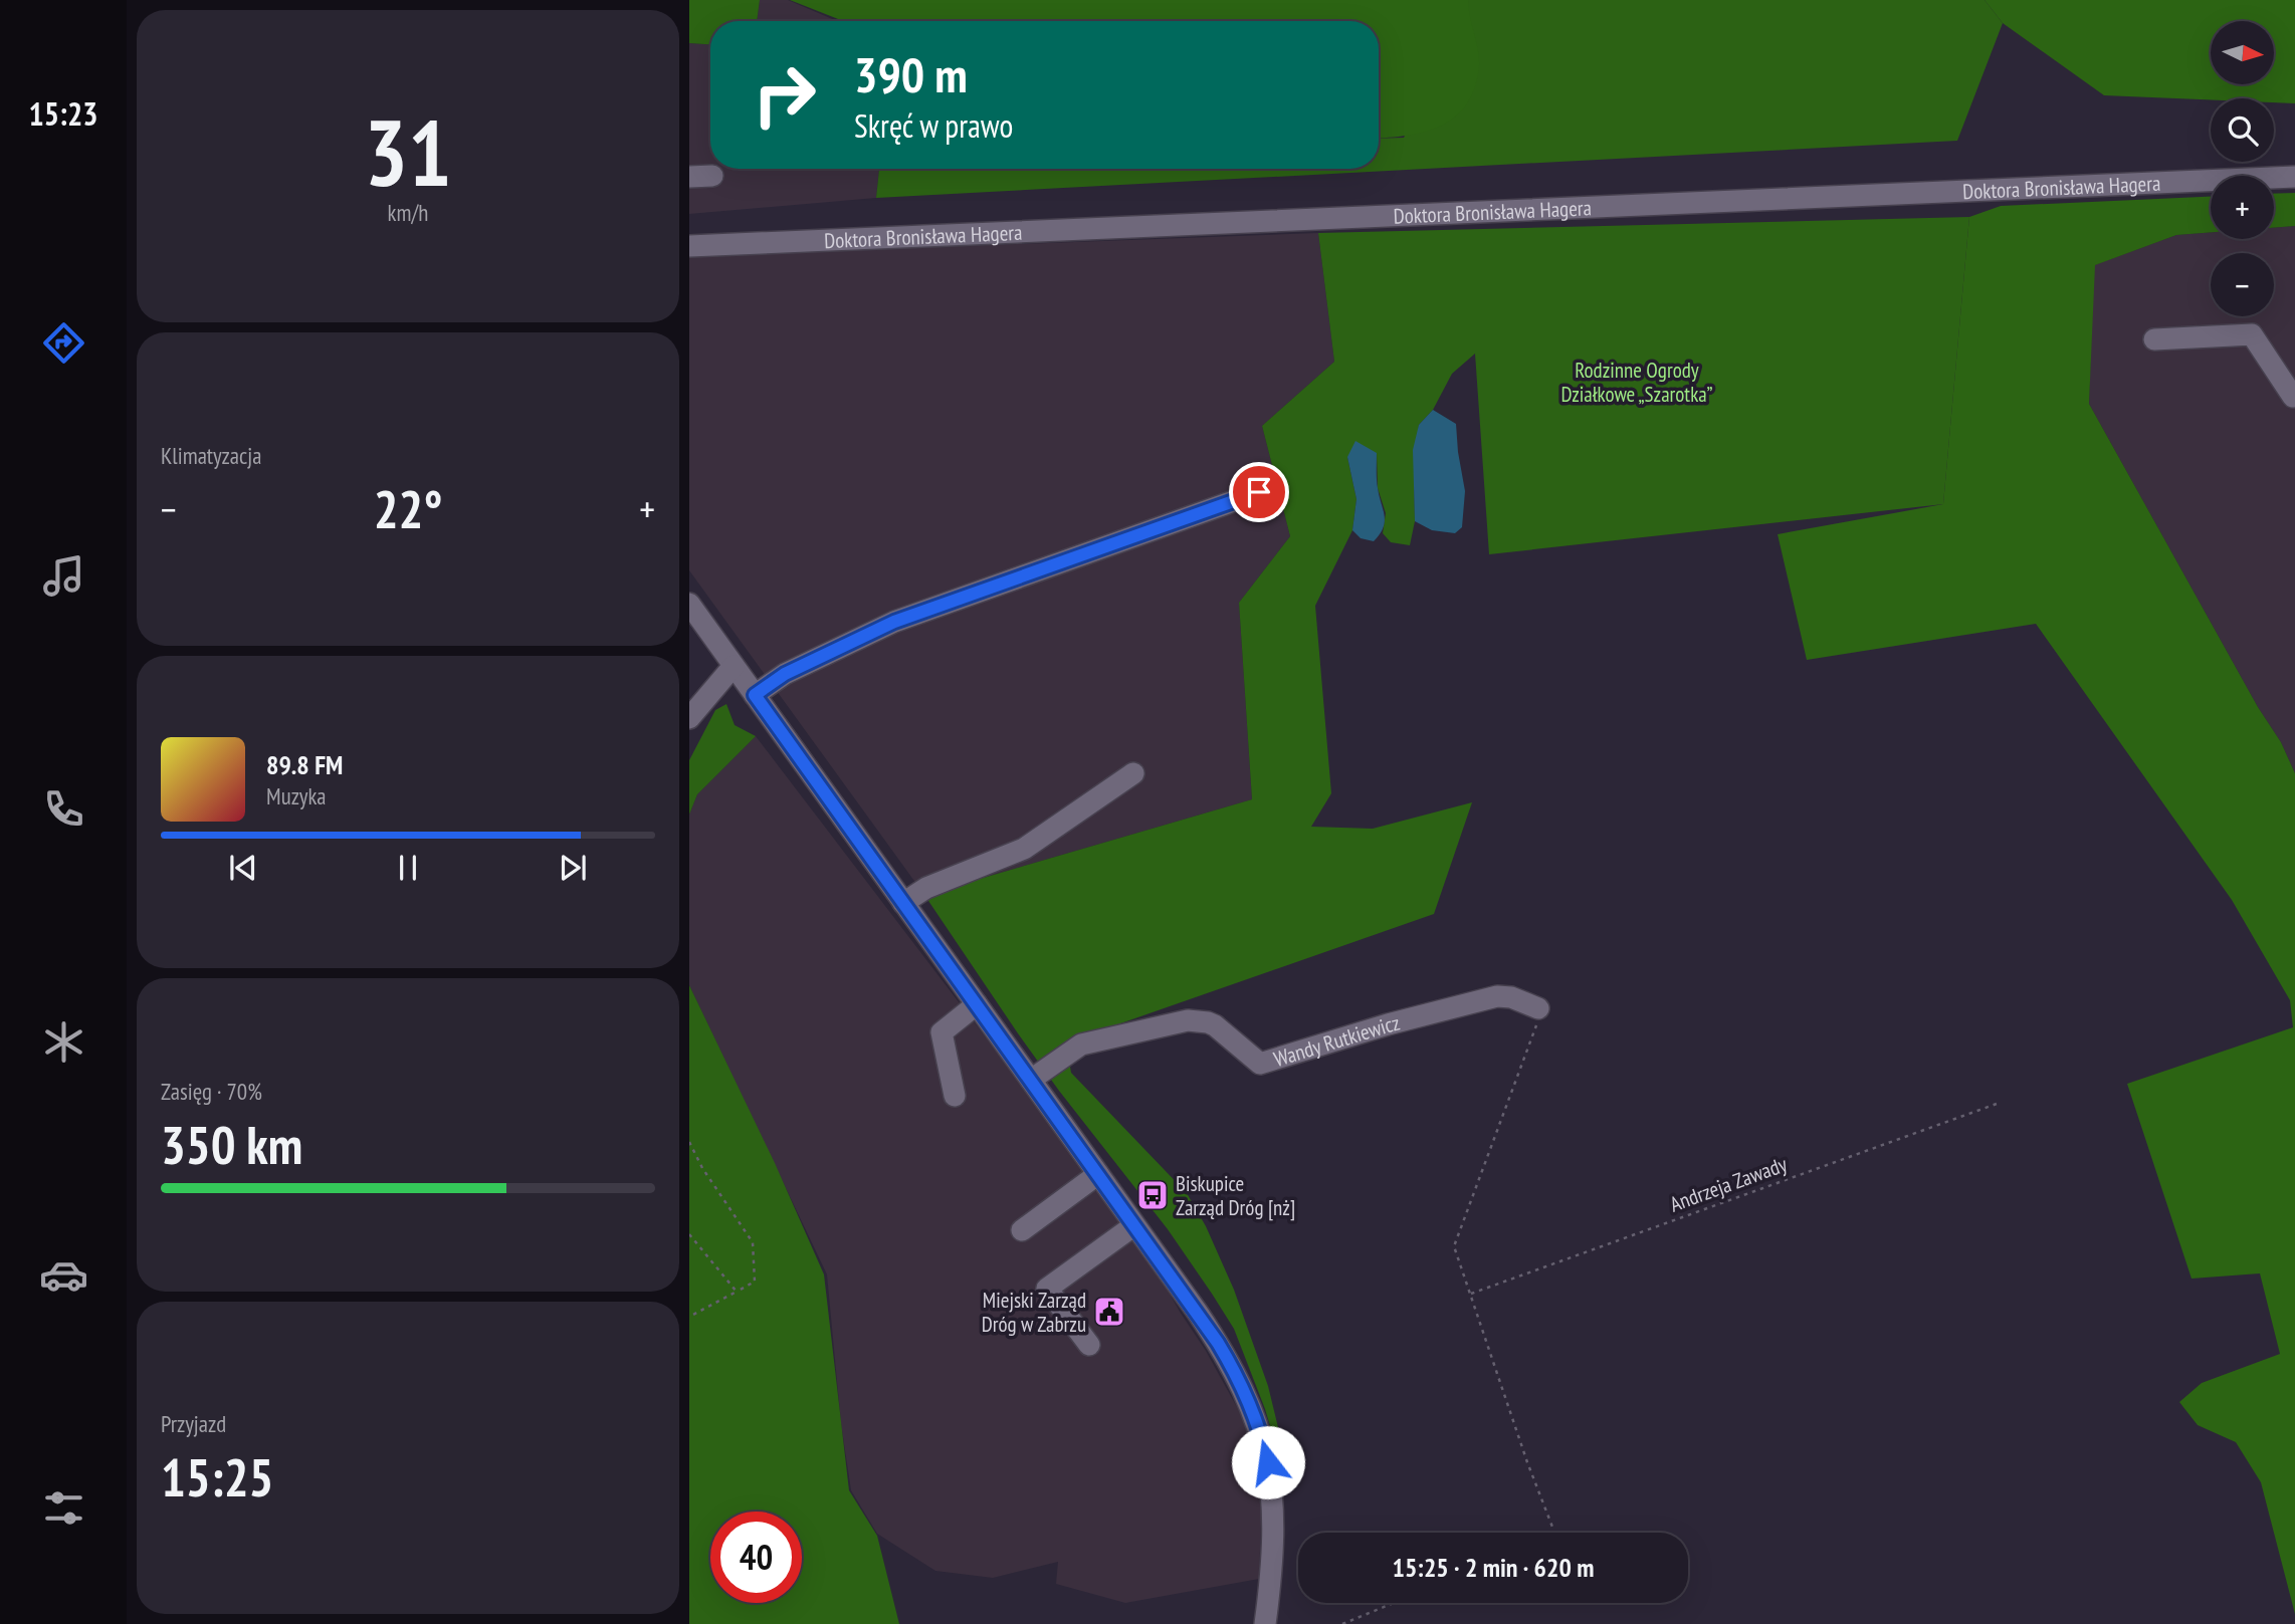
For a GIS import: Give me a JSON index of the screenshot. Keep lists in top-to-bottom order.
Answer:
{
  "streets": {
    "street": ["Doktora Bronisława Hagera", "Wandy Rutkiewicz"],
    "path": ["Andrzeja Zawady"]
  },
  "parks": ["Rodzinne Ogrody Działkowe „Szarotka”"],
  "places": {
    "bus stop": ["Biskupice Zarząd Dróg [nż]"],
    "public building": ["Miejski Zarząd Dróg w Zabrzu"]
  },
  "north": "right",
  "page": {
    "tabs": "15:23",
    "tile": [
      ["31", "km/h"],
      "Klimatyzacja",
      ["Zasięg · 70%", "350 km"],
      ["Przyjazd", "15:25"]
    ],
    "map_buttons": ["+", "−"],
    "turn": ["390 m", "Skręć w prawo"],
    "heat": ["−", "22°", "+"],
    "song": ["89.8 FM", "Muzyka"],
    "limit": "40",
    "trip": "15:25 · 2 min · 620 m"
  }
}
